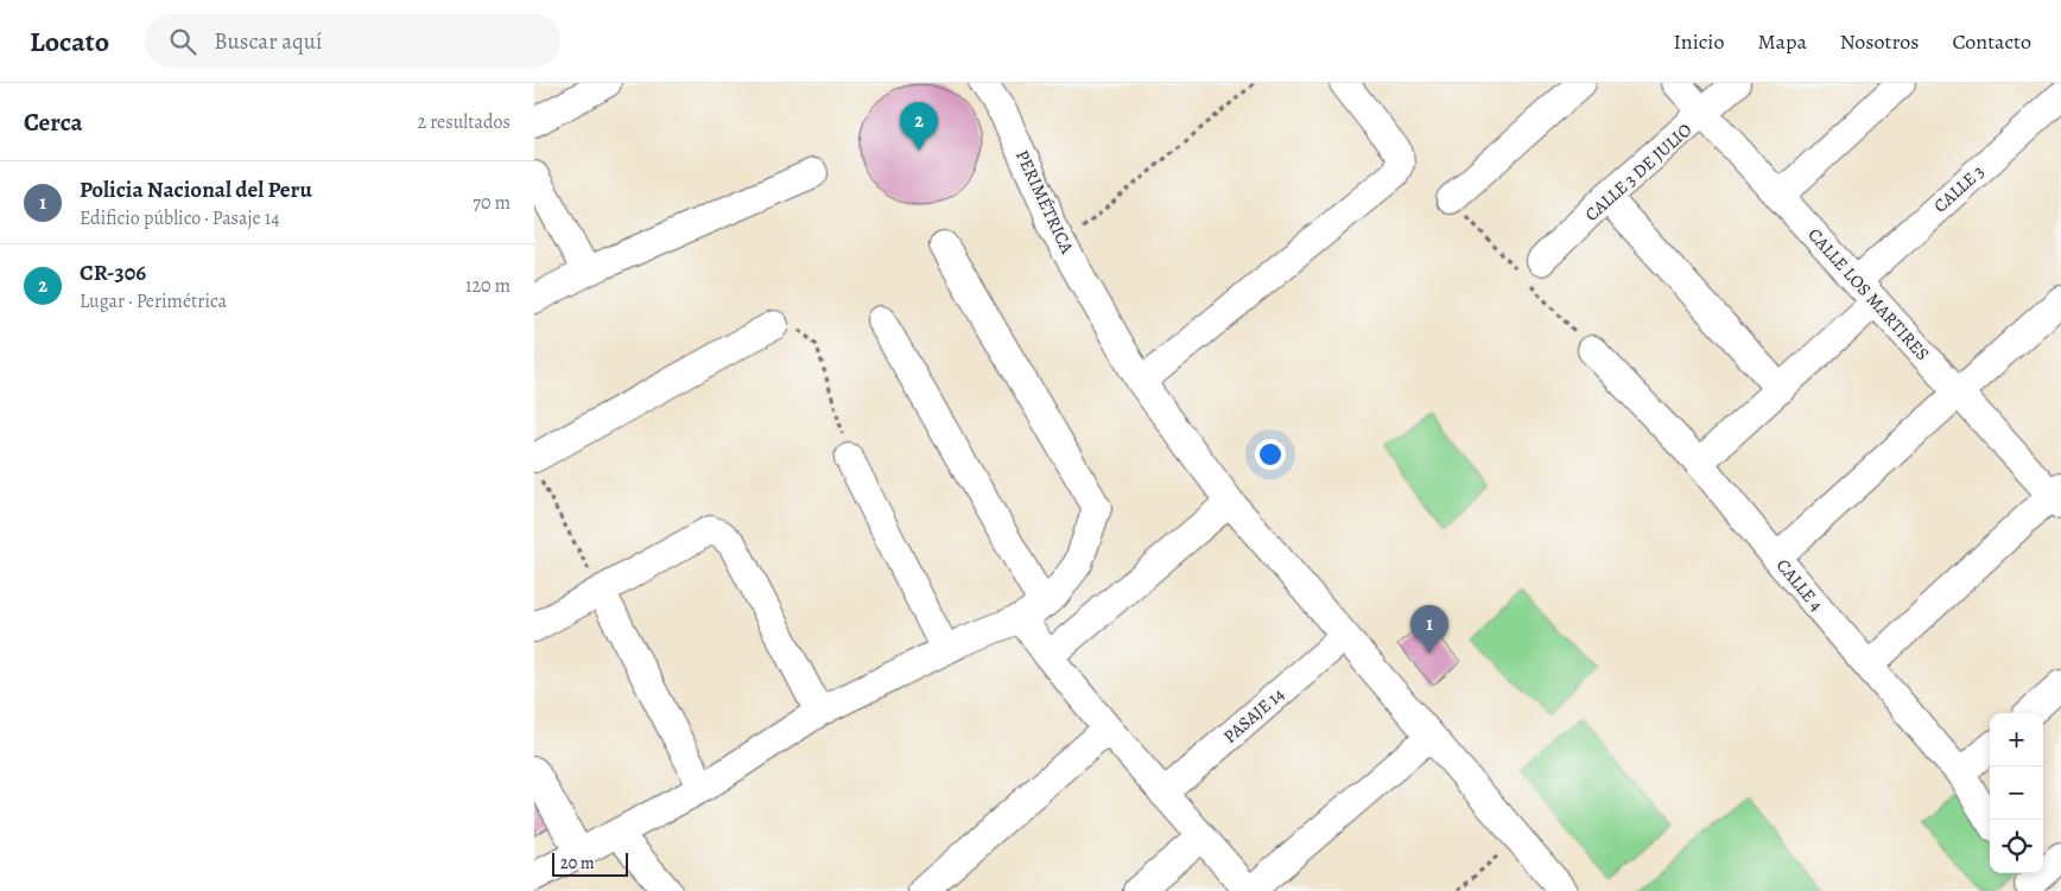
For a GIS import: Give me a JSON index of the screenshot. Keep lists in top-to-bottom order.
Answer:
{
  "streets": {
    "street": [
      "CALLE 3 DE JULIO",
      "CALLE 3",
      "PERIMÉTRICA",
      "CALLE LOS MARTIRES",
      "CALLE 4",
      "PASAJE 14"
    ]
  },
  "crossings": [
    ["CALLE 3 DE JULIO", "CALLE LOS MARTIRES"],
    ["CALLE 3", "CALLE LOS MARTIRES"],
    ["CALLE 3", "CALLE 4"],
    ["PERIMÉTRICA", "PASAJE 14"]
  ],
  "scale_bar": "20 m",
  "page": {
    "header": "Locato",
    "search": "Buscar aquí",
    "nav": [
      "Inicio",
      "Mapa",
      "Nosotros",
      "Contacto"
    ],
    "heading": ["Cerca", "2 resultados"],
    "pins": ["2", "1"],
    "list": [
      {
        "mark": "1",
        "name": "Policia Nacional del Peru",
        "note": "Edificio público · Pasaje 14",
        "value": "70 m"
      },
      {
        "mark": "2",
        "name": "CR-306",
        "note": "Lugar · Perimétrica",
        "value": "120 m"
      }
    ],
    "map_buttons": ["+", "−"],
    "scale": "20 m"
  }
}
